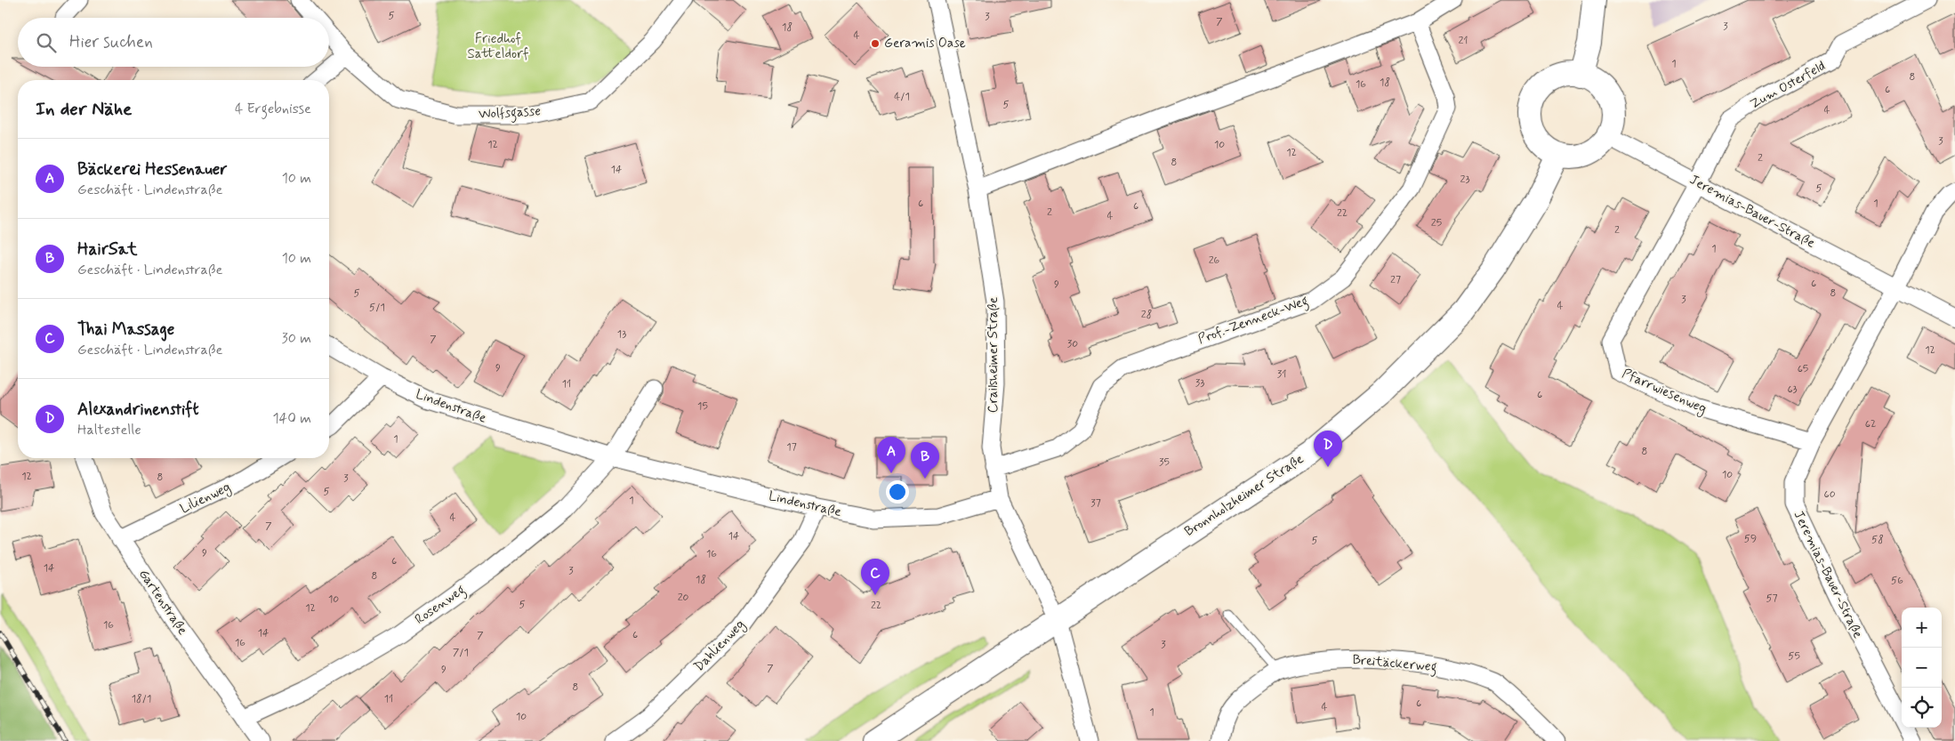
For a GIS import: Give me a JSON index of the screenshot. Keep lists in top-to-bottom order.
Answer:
{
  "streets": {
    "street": [
      "Zum Osterfeld",
      "Wolfsgasse",
      "Jeremias-Bauer-Straße",
      "Prof.-Zenneck-Weg",
      "Crailsheimer Straße",
      "Pfarrwiesenweg",
      "Lindenstraße",
      "Bronnholzheimer Straße",
      "Lilienweg",
      "Gartenstraße",
      "Rosenweg",
      "Dahlienweg",
      "Breitäckerweg"
    ]
  },
  "crossings": [
    ["Zum Osterfeld", "Jeremias-Bauer-Straße"],
    ["Zum Osterfeld", "Pfarrwiesenweg"],
    ["Jeremias-Bauer-Straße", "Pfarrwiesenweg"],
    ["Jeremias-Bauer-Straße", "Bronnholzheimer Straße"],
    ["Prof.-Zenneck-Weg", "Crailsheimer Straße"],
    ["Crailsheimer Straße", "Lindenstraße"],
    ["Crailsheimer Straße", "Bronnholzheimer Straße"],
    ["Lindenstraße", "Rosenweg"],
    ["Lindenstraße", "Dahlienweg"],
    ["Lilienweg", "Gartenstraße"],
    ["Gartenstraße", "Rosenweg"]
  ],
  "parks": ["Friedhof Satteldorf"],
  "places": ["Geramis Oase"],
  "house_numbers": [
    "5",
    "3",
    "7",
    "3",
    "18",
    "4",
    "21",
    "1",
    "8",
    "18",
    "16",
    "6",
    "4/1",
    "5",
    "4",
    "3",
    "12",
    "10",
    "12",
    "2",
    "8",
    "14",
    "23",
    "5",
    "6",
    "1",
    "6",
    "2",
    "22",
    "4",
    "25",
    "2",
    "1",
    "26",
    "27",
    "6",
    "9",
    "5",
    "8",
    "3",
    "4",
    "5/1",
    "28",
    "13",
    "7",
    "30",
    "12",
    "9",
    "65",
    "31",
    "33",
    "11",
    "63",
    "6",
    "15",
    "62",
    "1",
    "17",
    "8",
    "35",
    "10",
    "12",
    "8",
    "3",
    "5",
    "60",
    "1",
    "37",
    "4",
    "7",
    "14",
    "59",
    "58",
    "5",
    "9",
    "16",
    "6",
    "14",
    "3",
    "8",
    "18",
    "56",
    "20",
    "57",
    "10",
    "5",
    "22",
    "12",
    "16",
    "14",
    "6",
    "7",
    "16",
    "3",
    "7/1",
    "55",
    "7",
    "9",
    "8",
    "18/1",
    "11",
    "6",
    "4",
    "1",
    "10"
  ],
  "page": {
    "search": "Hier suchen",
    "heading": ["In der Nähe", "4 Ergebnisse"],
    "list": [
      {
        "mark": "A",
        "name": "Bäckerei Hessenauer",
        "note": "Geschäft · Lindenstraße",
        "value": "10 m"
      },
      {
        "mark": "B",
        "name": "HairSat",
        "note": "Geschäft · Lindenstraße",
        "value": "10 m"
      },
      {
        "mark": "C",
        "name": "Thai Massage",
        "note": "Geschäft · Lindenstraße",
        "value": "30 m"
      },
      {
        "mark": "D",
        "name": "Alexandrinenstift",
        "note": "Haltestelle",
        "value": "140 m"
      }
    ],
    "pins": [
      "D",
      "A",
      "B",
      "C"
    ],
    "map_buttons": ["+", "−"]
  }
}
